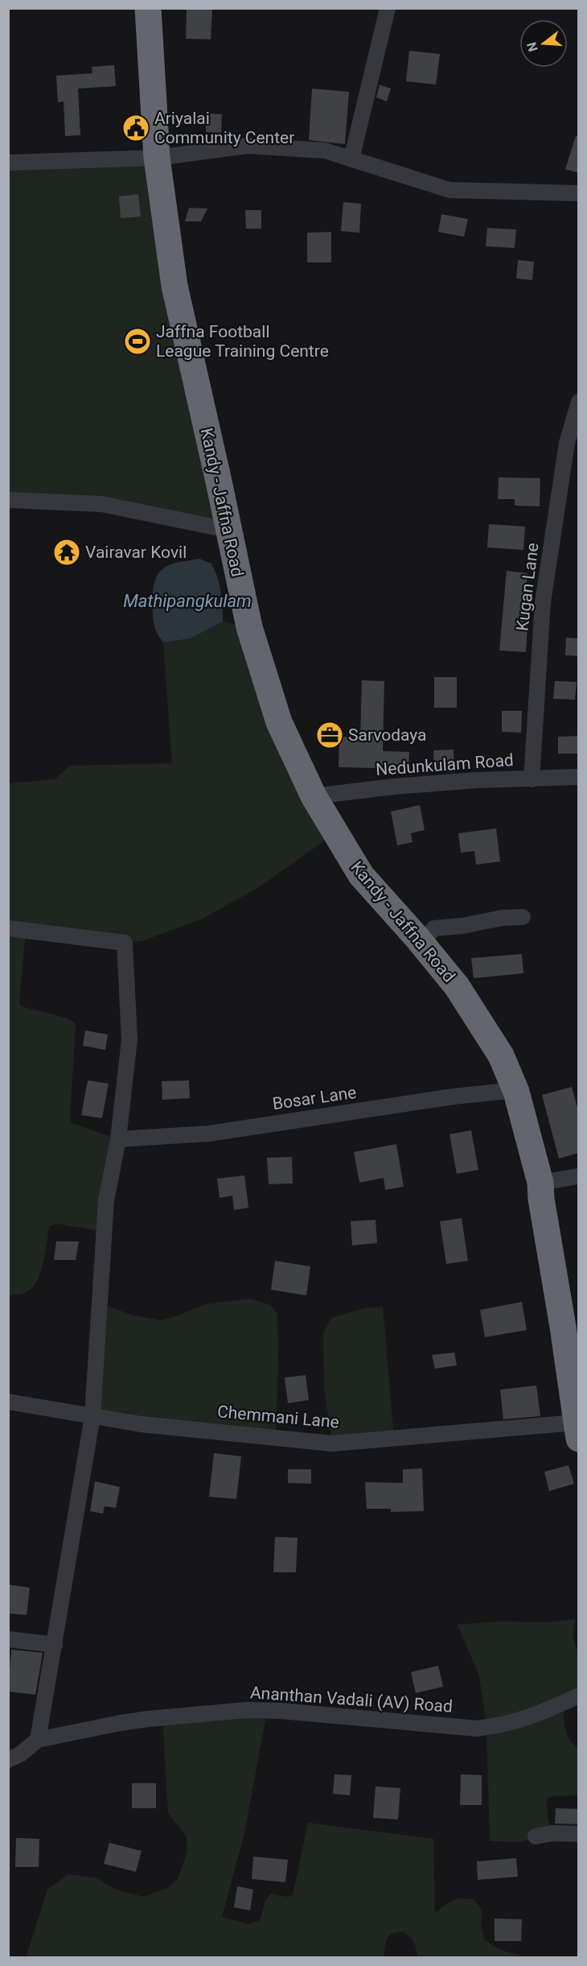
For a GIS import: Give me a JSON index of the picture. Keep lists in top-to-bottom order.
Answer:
{
  "streets": {
    "highway": ["Kandy - Jaffna Road"],
    "street": [
      "Kugan Lane",
      "Nedunkulam Road",
      "Bosar Lane",
      "Chemmani Lane",
      "Ananthan Vadali (AV) Road"
    ]
  },
  "crossings": [
    ["Kandy - Jaffna Road", "Nedunkulam Road"],
    ["Kandy - Jaffna Road", "Bosar Lane"],
    ["Kandy - Jaffna Road", "Chemmani Lane"],
    ["Kugan Lane", "Nedunkulam Road"]
  ],
  "water": ["Mathipangkulam"],
  "places": {
    "public building": ["Ariyalai Community Center"],
    "sports": ["Jaffna Football League Training Centre"],
    "temple": ["Vairavar Kovil"],
    "office": ["Sarvodaya"]
  },
  "north": "left"
}
